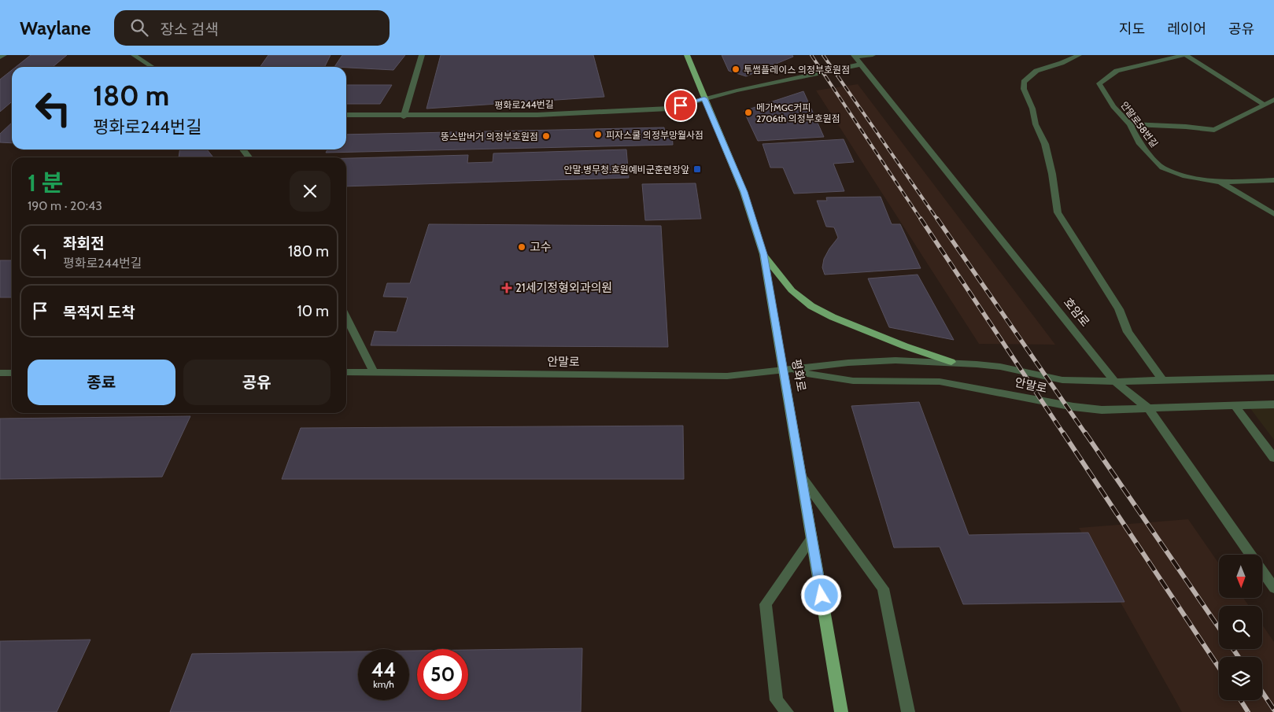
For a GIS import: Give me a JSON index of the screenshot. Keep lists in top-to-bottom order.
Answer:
{
  "streets": {
    "main road": ["평화로"],
    "street": [
      "평화로244번길",
      "안말로58번길",
      "호암로",
      "안말로"
    ]
  },
  "crossings": [
    ["평화로244번길", "호암로"],
    ["평화로244번길", "평화로"],
    ["호암로", "안말로"],
    ["안말로", "평화로"]
  ],
  "places": {
    "other": [
      "투썸플레이스 의정부호원점",
      "메가MGC커피 2706th 의정부호원점",
      "피자스쿨 의정부망월사점",
      "뚱스밥버거 의정부호원점",
      "고수"
    ],
    "transit": ["안말.병무청.호원예비군훈련장앞"],
    "health": ["21세기정형외과의원"]
  },
  "north": "bottom",
  "page": {
    "header": "Waylane",
    "search": "장소 검색",
    "nav": ["지도", "레이어", "공유"],
    "turn": ["180 m", "평화로244번길"],
    "heading": ["1 분", "190 m · 20:43"],
    "list": [
      {
        "name": "좌회전",
        "note": "평화로244번길",
        "value": "180 m"
      },
      {
        "name": "목적지 도착",
        "value": "10 m"
      }
    ],
    "buttons": ["종료", "공유"],
    "speed": "44 km/h",
    "limit": "50"
  }
}
